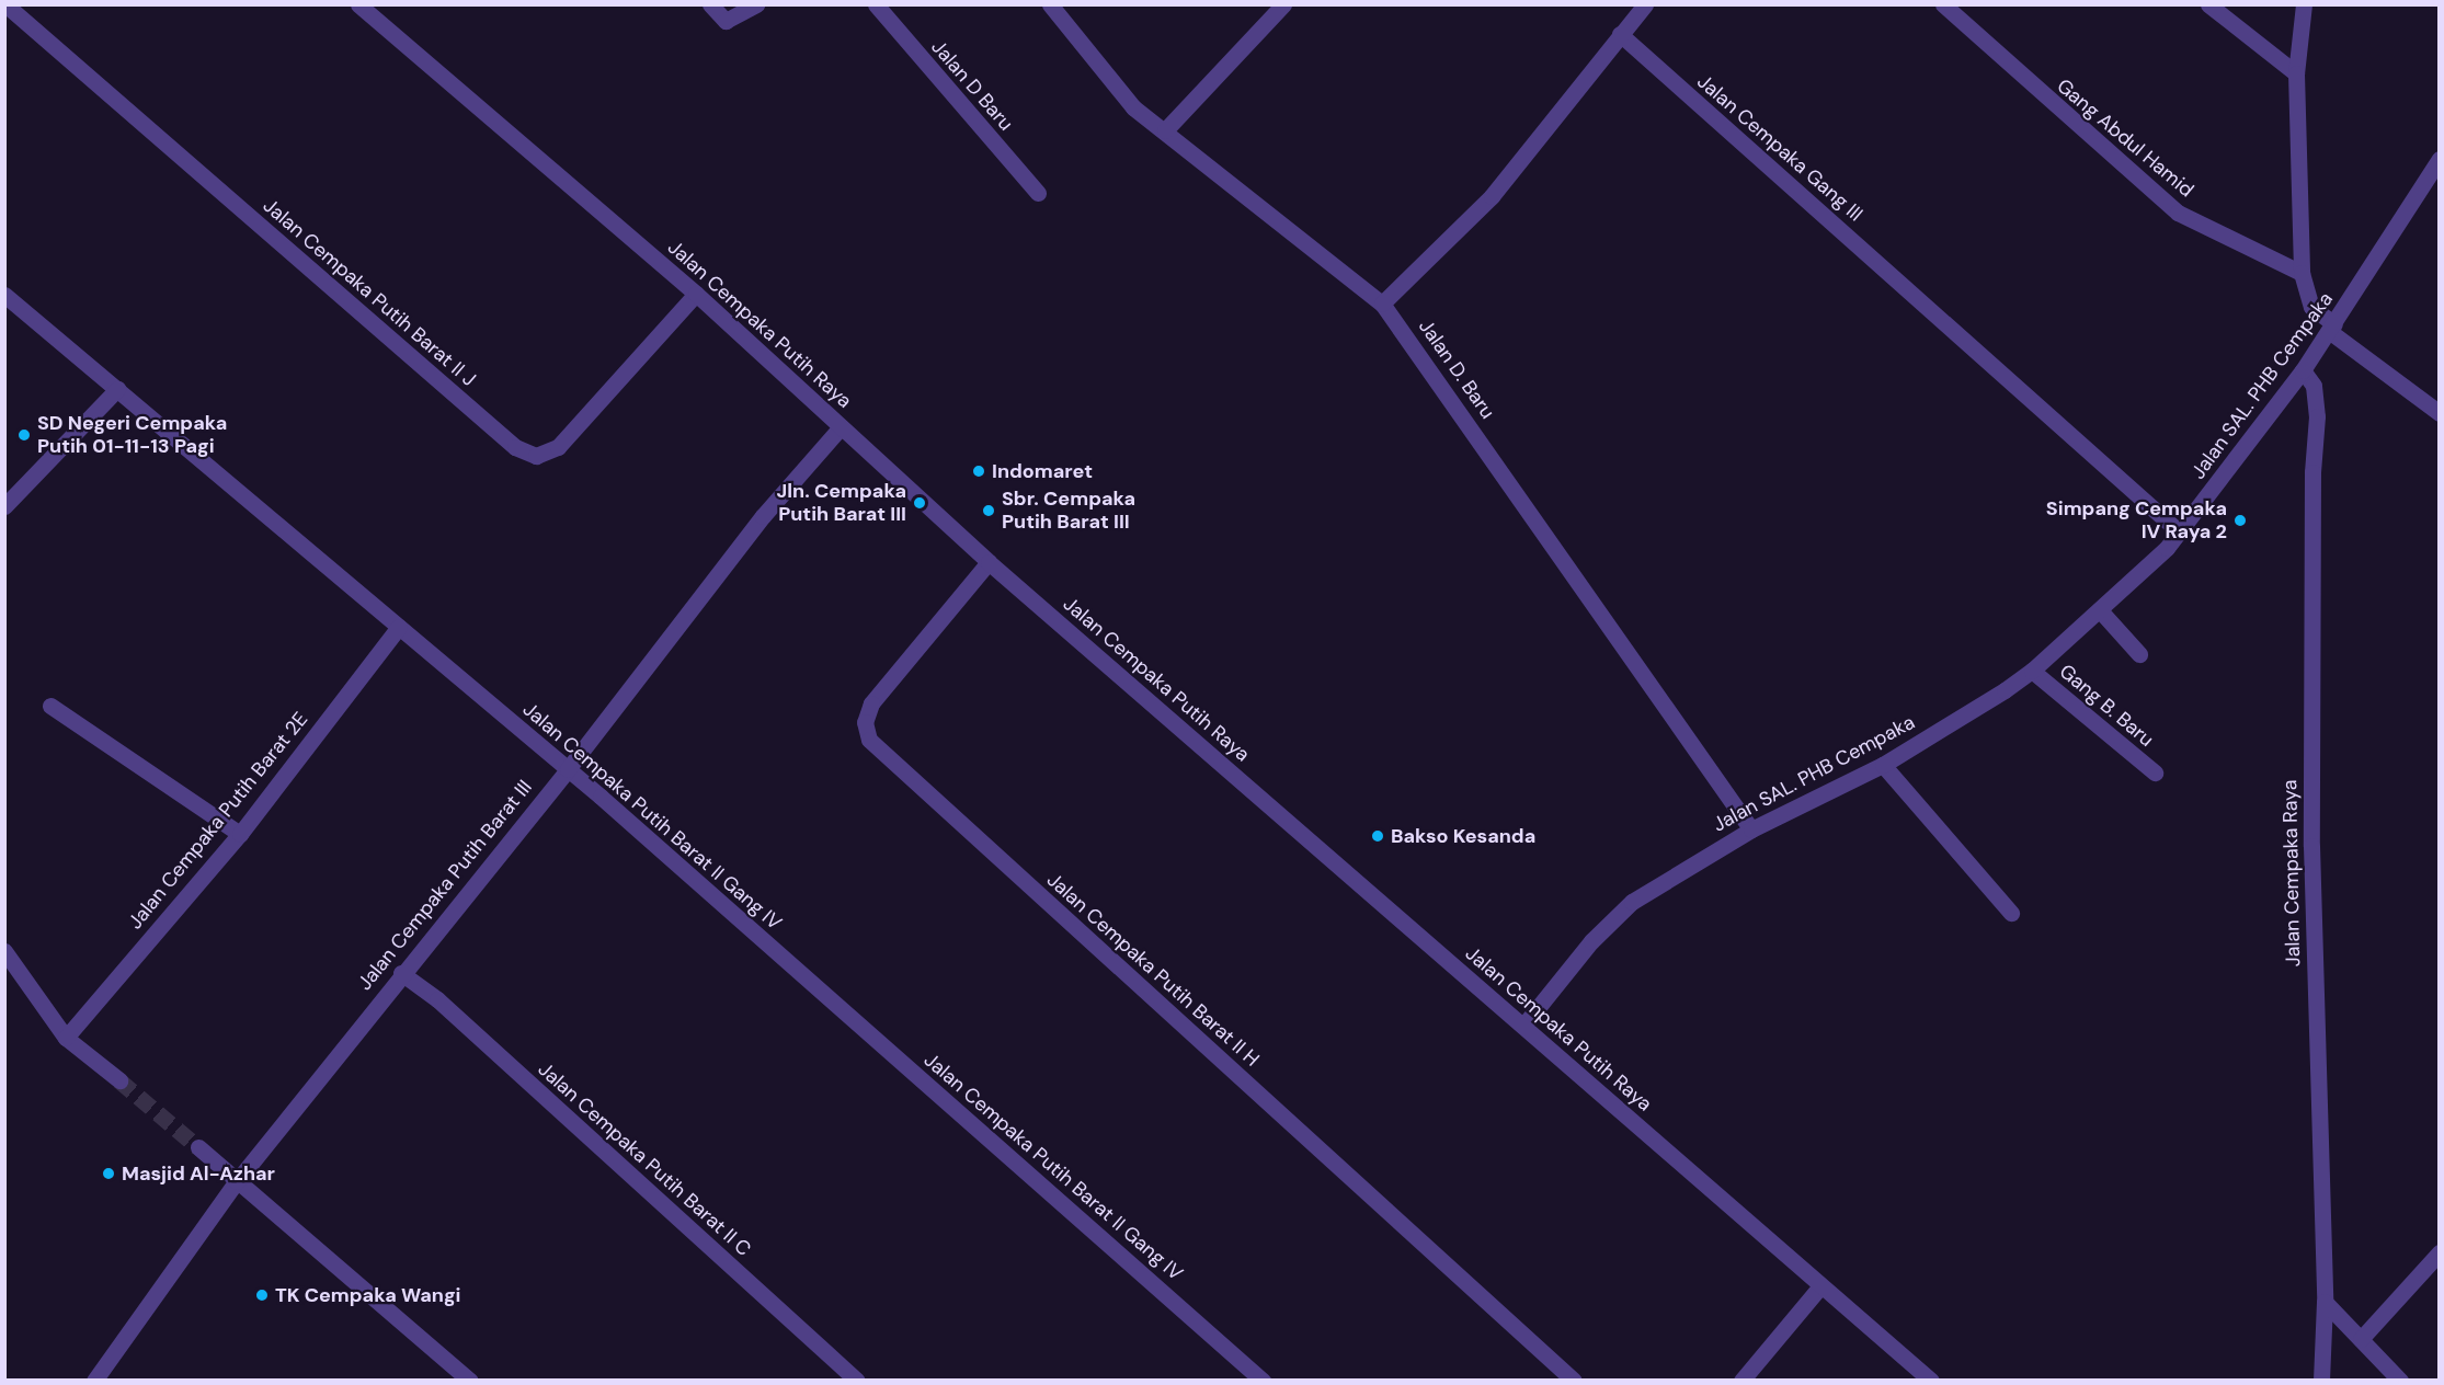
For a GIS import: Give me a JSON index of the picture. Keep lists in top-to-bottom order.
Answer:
{
  "streets": {
    "street": [
      "Jalan D Baru",
      "Gang Abdul Hamid",
      "Jalan Cempaka Gang III",
      "Jalan Cempaka Putih Barat II J",
      "Jalan Cempaka Putih Raya",
      "Jalan D. Baru",
      "Jalan SAL. PHB Cempaka",
      "Gang B. Baru",
      "Jalan Cempaka Putih Barat II Gang IV",
      "Jalan Cempaka Putih Barat 2E",
      "Jalan Cempaka Raya",
      "Jalan Cempaka Putih Barat III",
      "Jalan Cempaka Putih Barat II H",
      "Jalan Cempaka Putih Barat II C"
    ]
  },
  "crossings": [
    ["Jalan Cempaka Gang III", "Jalan SAL. PHB Cempaka"],
    ["Jalan Cempaka Putih Barat II J", "Jalan Cempaka Putih Raya"],
    ["Jalan Cempaka Putih Raya", "Jalan SAL. PHB Cempaka"],
    ["Jalan Cempaka Putih Raya", "Jalan Cempaka Putih Barat III"],
    ["Jalan Cempaka Putih Raya", "Jalan Cempaka Putih Barat II H"],
    ["Jalan D. Baru", "Jalan SAL. PHB Cempaka"],
    ["Jalan SAL. PHB Cempaka", "Gang B. Baru"],
    ["Jalan SAL. PHB Cempaka", "Jalan Cempaka Raya"],
    ["Jalan Cempaka Putih Barat II Gang IV", "Jalan Cempaka Putih Barat 2E"],
    ["Jalan Cempaka Putih Barat II Gang IV", "Jalan Cempaka Putih Barat III"],
    ["Jalan Cempaka Putih Barat III", "Jalan Cempaka Putih Barat II C"]
  ],
  "places": [
    "SD Negeri Cempaka Putih 01-11-13 Pagi",
    "Indomaret",
    "Jln. Cempaka Putih Barat III",
    "Sbr. Cempaka Putih Barat III",
    "Simpang Cempaka IV Raya 2",
    "Bakso Kesanda",
    "Masjid Al-Azhar",
    "TK Cempaka Wangi"
  ]
}
